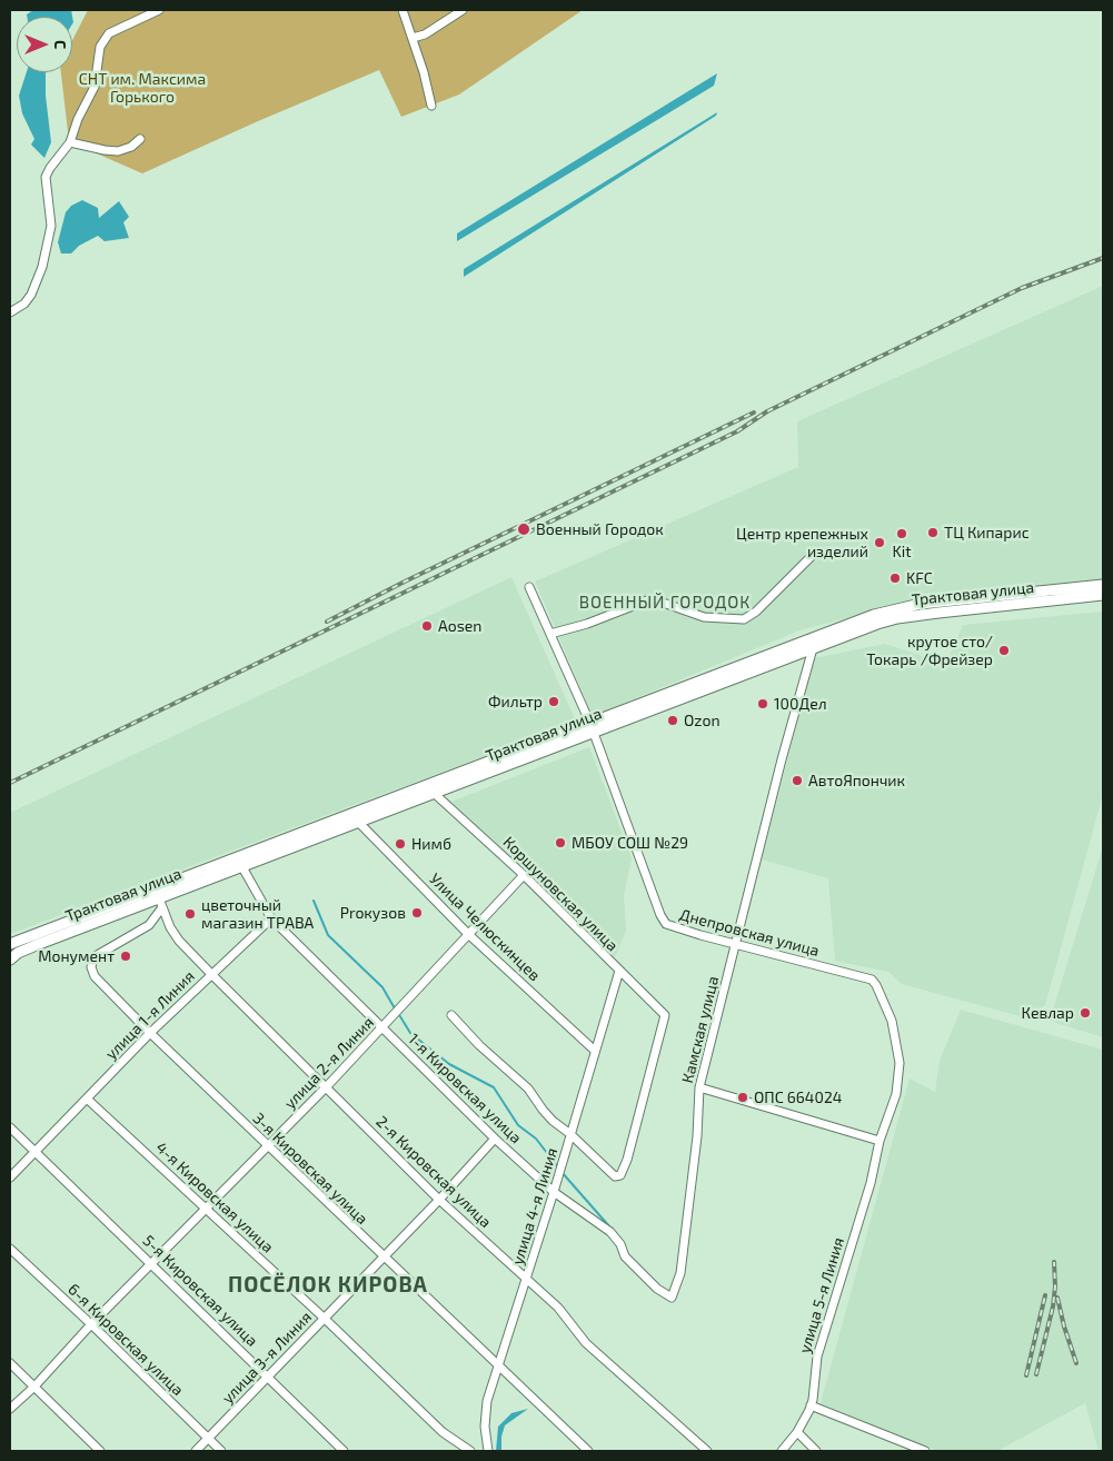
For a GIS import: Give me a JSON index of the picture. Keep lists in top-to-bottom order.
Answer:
{
  "streets": {
    "main road": ["Трактовая улица"],
    "street": [
      "Коршуновская улица",
      "Улица Челюскинцев",
      "Днепровская улица",
      "улица 1-я Линия",
      "Камская улица",
      "улица 2-я Линия",
      "1-я Кировская улица",
      "3-я Кировская улица",
      "2-я Кировская улица",
      "4-я Кировская улица",
      "улица 4-я Линия",
      "5-я Кировская улица",
      "улица 5-я Линия",
      "6-я Кировская улица",
      "улица 3-я Линия"
    ]
  },
  "crossings": [
    ["Трактовая улица", "Коршуновская улица"],
    ["Трактовая улица", "Улица Челюскинцев"],
    ["Трактовая улица", "Днепровская улица"],
    ["Трактовая улица", "Камская улица"],
    ["Трактовая улица", "3-я Кировская улица"],
    ["Трактовая улица", "2-я Кировская улица"],
    ["Коршуновская улица", "улица 2-я Линия"],
    ["Коршуновская улица", "улица 4-я Линия"],
    ["Улица Челюскинцев", "улица 2-я Линия"],
    ["Улица Челюскинцев", "улица 4-я Линия"],
    ["Днепровская улица", "Камская улица"],
    ["Днепровская улица", "улица 5-я Линия"],
    ["улица 1-я Линия", "1-я Кировская улица"],
    ["улица 1-я Линия", "3-я Кировская улица"],
    ["улица 1-я Линия", "2-я Кировская улица"],
    ["улица 1-я Линия", "4-я Кировская улица"],
    ["улица 1-я Линия", "5-я Кировская улица"],
    ["Камская улица", "1-я Кировская улица"],
    ["Камская улица", "улица 4-я Линия"],
    ["улица 2-я Линия", "1-я Кировская улица"],
    ["улица 2-я Линия", "3-я Кировская улица"],
    ["улица 2-я Линия", "2-я Кировская улица"],
    ["улица 2-я Линия", "4-я Кировская улица"],
    ["улица 2-я Линия", "5-я Кировская улица"],
    ["улица 2-я Линия", "6-я Кировская улица"],
    ["1-я Кировская улица", "улица 4-я Линия"],
    ["1-я Кировская улица", "улица 3-я Линия"],
    ["3-я Кировская улица", "2-я Кировская улица"],
    ["3-я Кировская улица", "улица 4-я Линия"],
    ["3-я Кировская улица", "улица 3-я Линия"],
    ["2-я Кировская улица", "улица 4-я Линия"],
    ["2-я Кировская улица", "улица 3-я Линия"],
    ["4-я Кировская улица", "улица 3-я Линия"],
    ["5-я Кировская улица", "улица 3-я Линия"],
    ["6-я Кировская улица", "улица 3-я Линия"]
  ],
  "districts": ["ВОЕННЫЙ ГОРОДОК", "ПОСЁЛОК КИРОВА"],
  "parks": ["СНТ им. Максима Горького"],
  "places": [
    "Военный Городок",
    "ТЦ Кипарис",
    "Kit",
    "Центр крепежных изделий",
    "KFC",
    "Aosen",
    "крутое сто/ Токарь /Фрейзер",
    "Фильтр",
    "100Дел",
    "Ozon",
    "АвтоЯпончик",
    "МБОУ СОШ №29",
    "Нимб",
    "Proкузов",
    "цветочный магазин ТРАВА",
    "Монумент",
    "Кевлар",
    "ОПС 664024"
  ],
  "north": "right"
}
